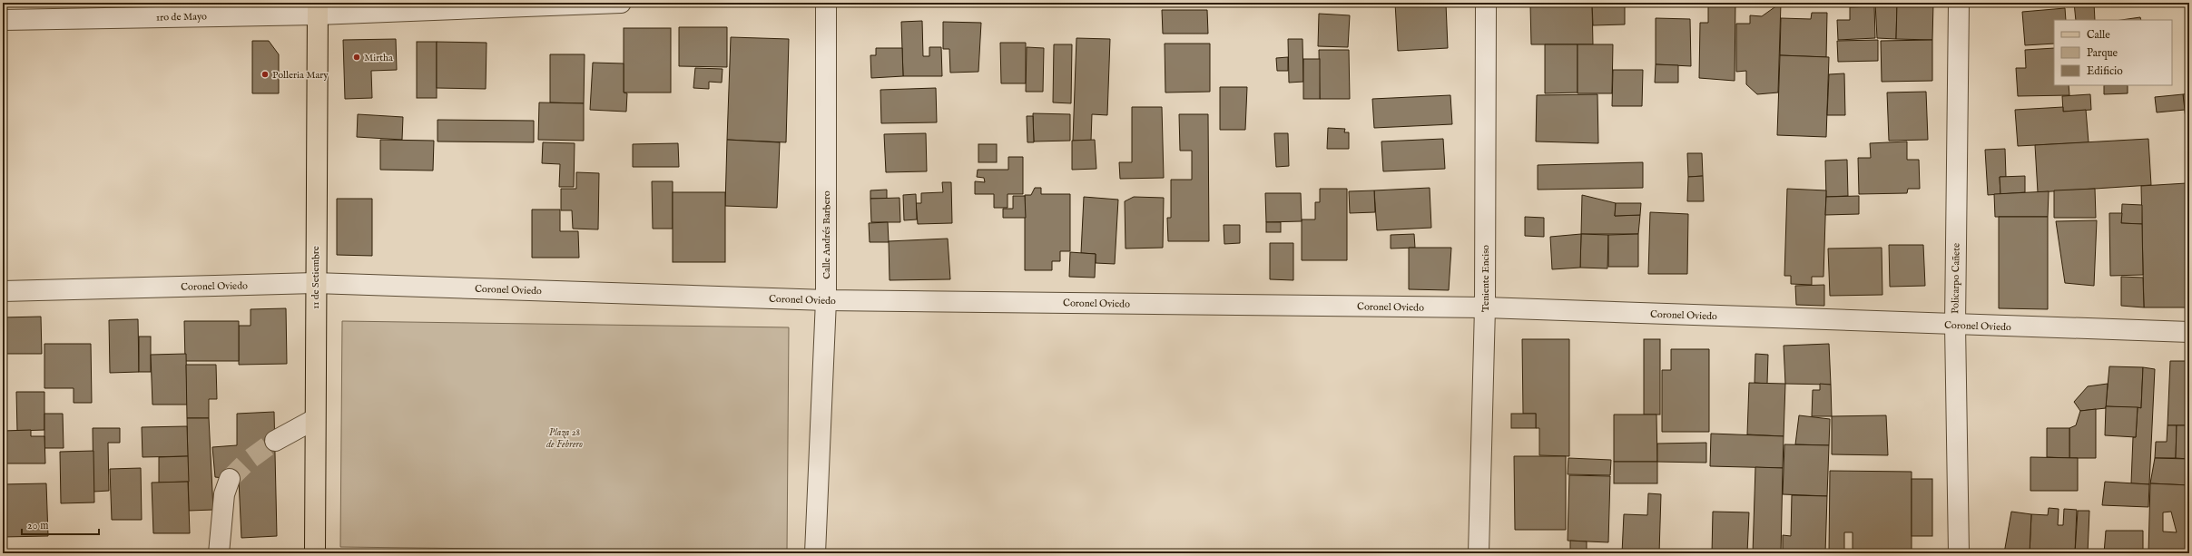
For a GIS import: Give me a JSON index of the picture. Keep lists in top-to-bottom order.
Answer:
{
  "streets": {
    "main road": ["11 de Setiembre"],
    "street": [
      "1ro de Mayo",
      "Calle Andrés Barbero",
      "Teniente Enciso",
      "Policarpo Cañete",
      "Coronel Oviedo"
    ]
  },
  "crossings": [
    ["1ro de Mayo", "11 de Setiembre"],
    ["Calle Andrés Barbero", "Coronel Oviedo"],
    ["11 de Setiembre", "Coronel Oviedo"],
    ["Teniente Enciso", "Coronel Oviedo"],
    ["Policarpo Cañete", "Coronel Oviedo"]
  ],
  "parks": ["Plaza 28 de Febrero"],
  "places": ["Mirtha", "Polleria Mary"],
  "legend": ["Calle", "Parque", "Edificio"],
  "scale_bar": "20 m"
}
